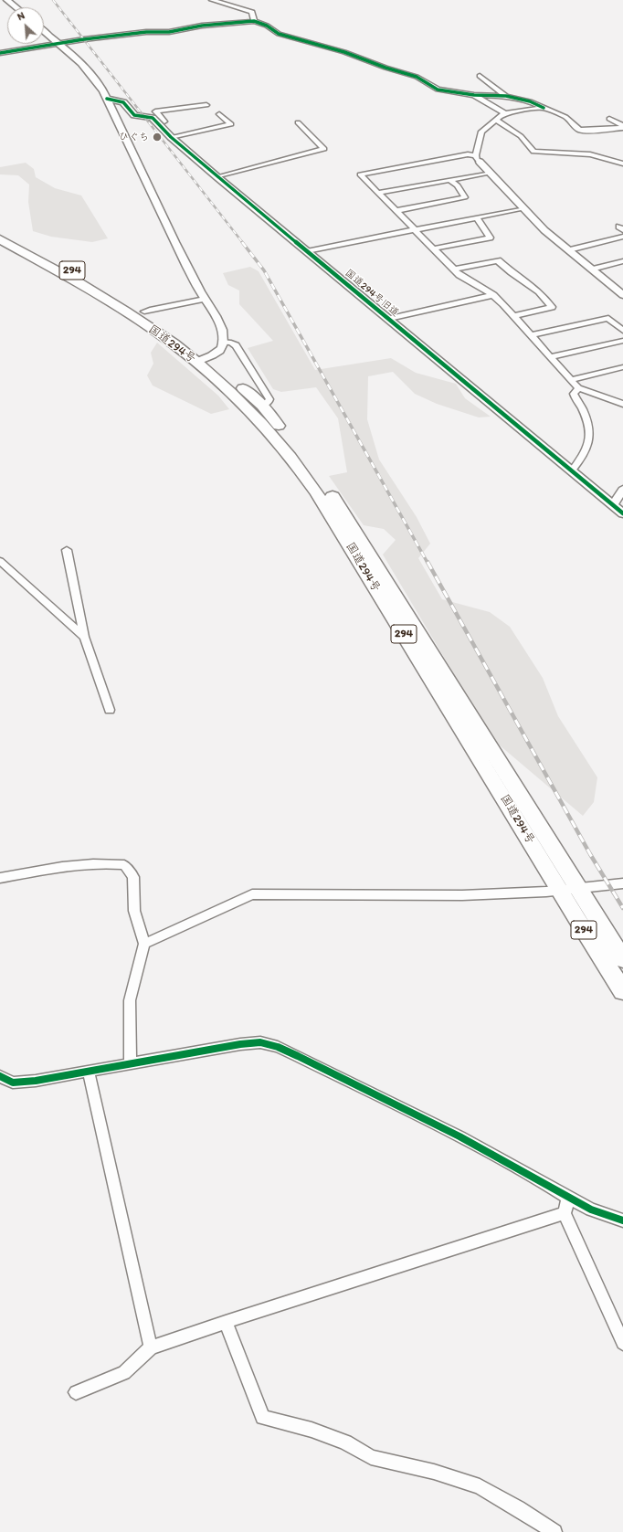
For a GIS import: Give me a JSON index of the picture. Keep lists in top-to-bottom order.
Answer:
{
  "streets": {
    "highway": ["294", "国道294号"],
    "street": ["国道294号旧道"]
  },
  "places": ["ひぐち"],
  "north": "top left"
}
